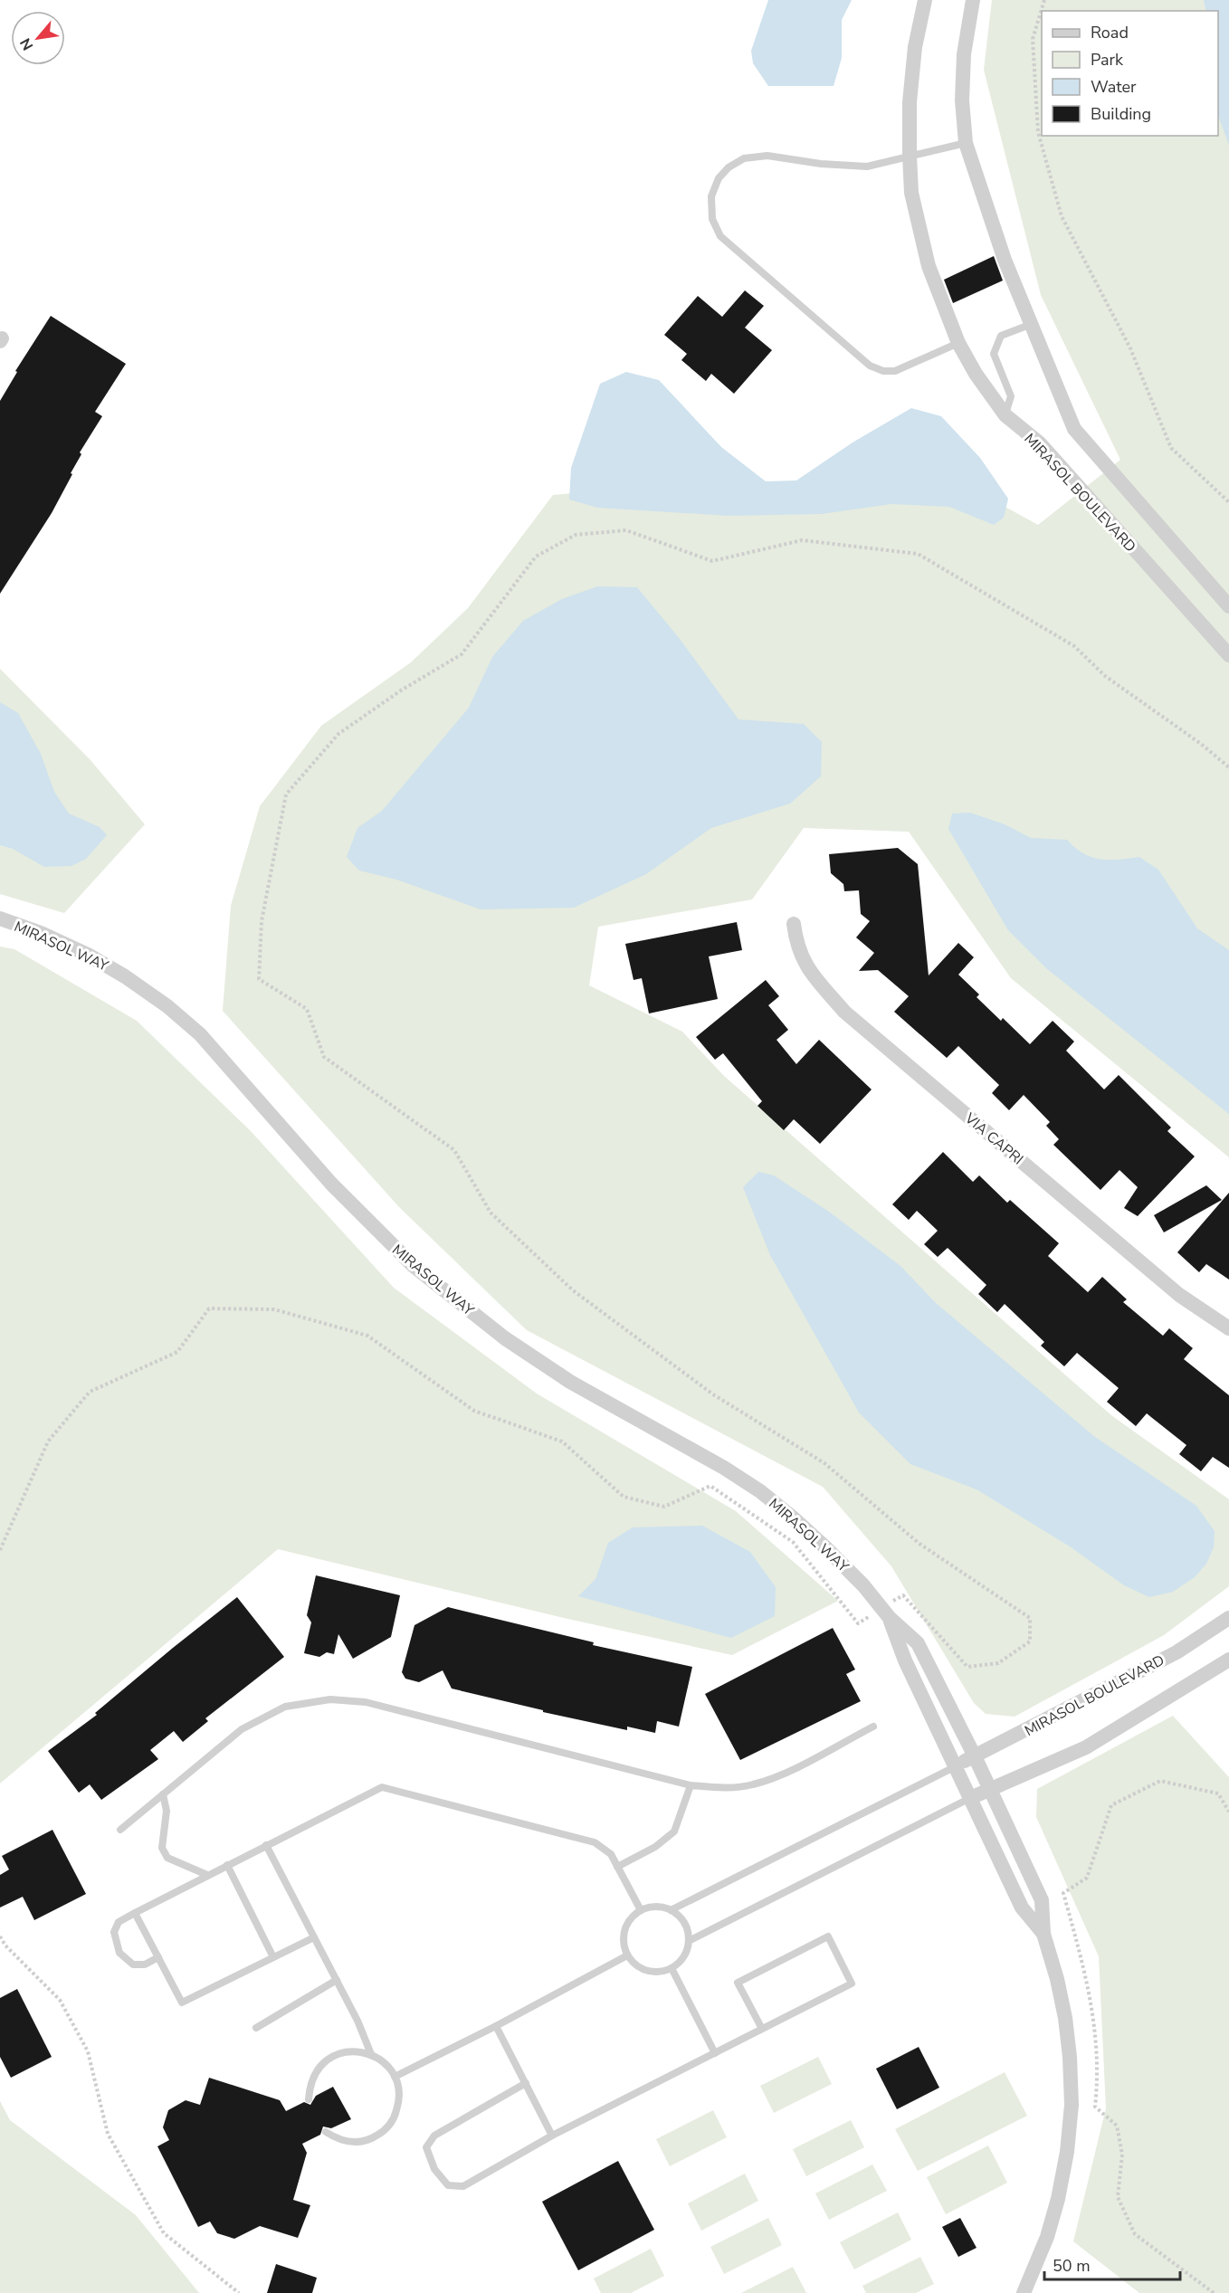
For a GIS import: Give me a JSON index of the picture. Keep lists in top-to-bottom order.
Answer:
{
  "streets": {
    "street": ["MIRASOL BOULEVARD", "MIRASOL WAY", "VIA CAPRI"]
  },
  "crossings": [
    ["MIRASOL BOULEVARD", "MIRASOL WAY"]
  ],
  "legend": [
    "Road",
    "Park",
    "Water",
    "Building"
  ],
  "scale_bar": "50 m",
  "north": "bottom left"
}
